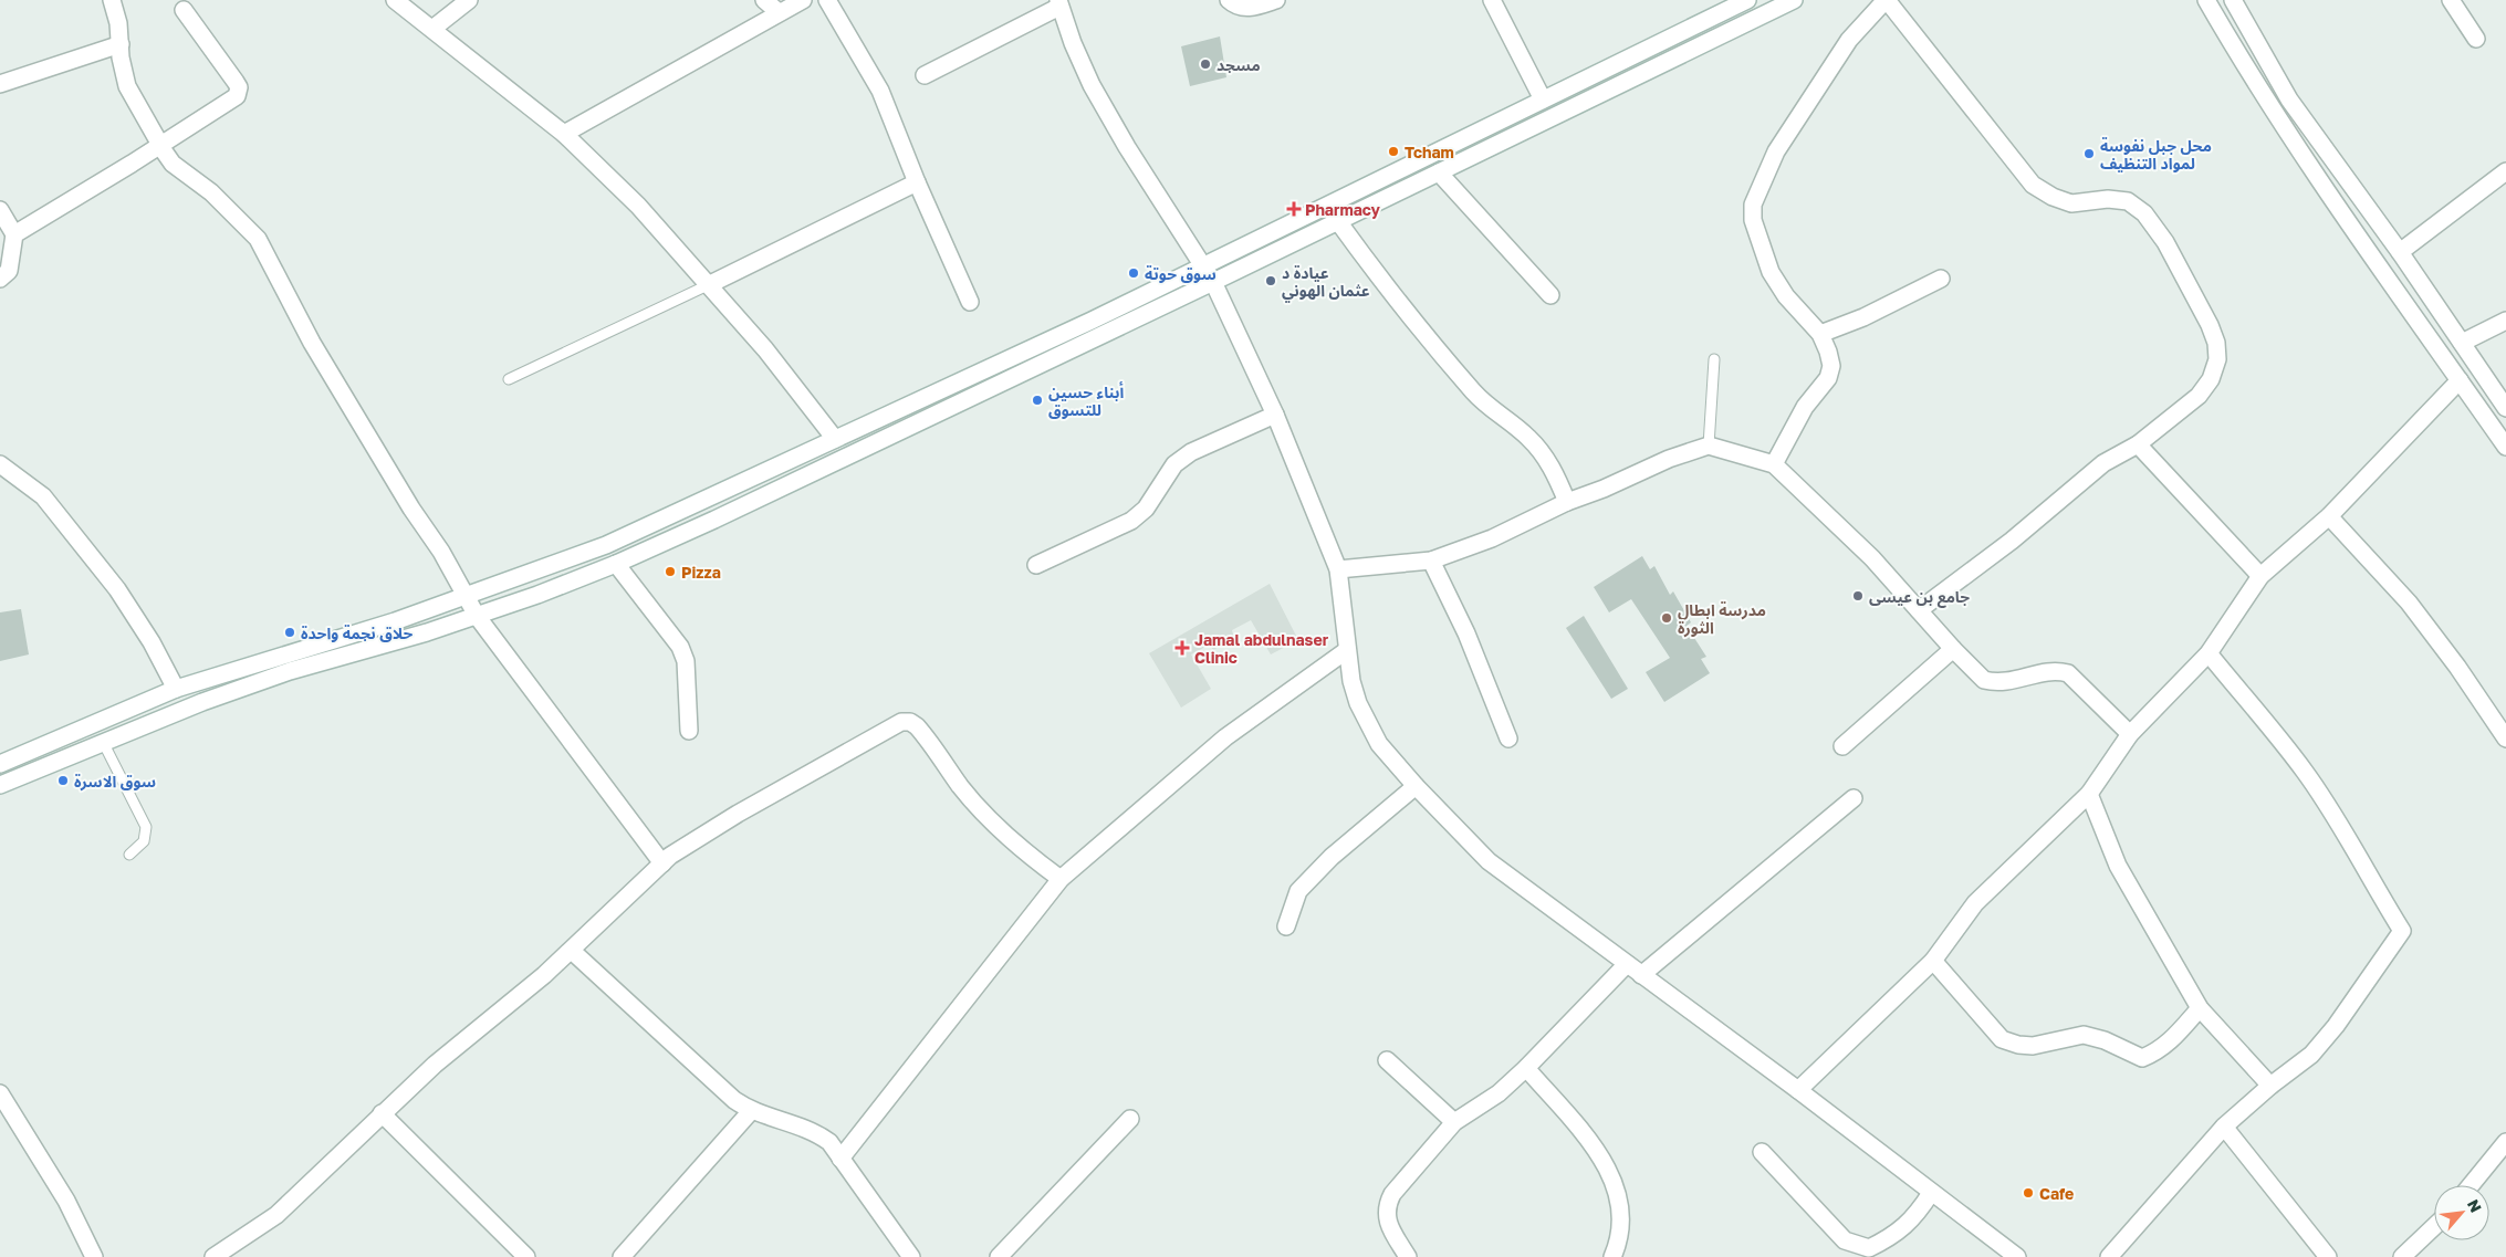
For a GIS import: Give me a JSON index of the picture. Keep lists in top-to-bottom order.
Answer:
{
  "places": {
    "other": [
      "مسجد",
      "Tcham",
      "محل جبل نفوسة لمواد التنظيف",
      "سوق حوتة",
      "عيادة د عثمان الهوني",
      "أبناء حسين للتسوق",
      "Pizza",
      "جامع بن عيسى",
      "مدرسة ابطال الثورة",
      "حلاق نجمة واحدة",
      "سوق الاسرة",
      "Cafe"
    ],
    "health": ["Pharmacy", "Jamal abdulnaser Clinic"]
  },
  "north": "top right"
}
